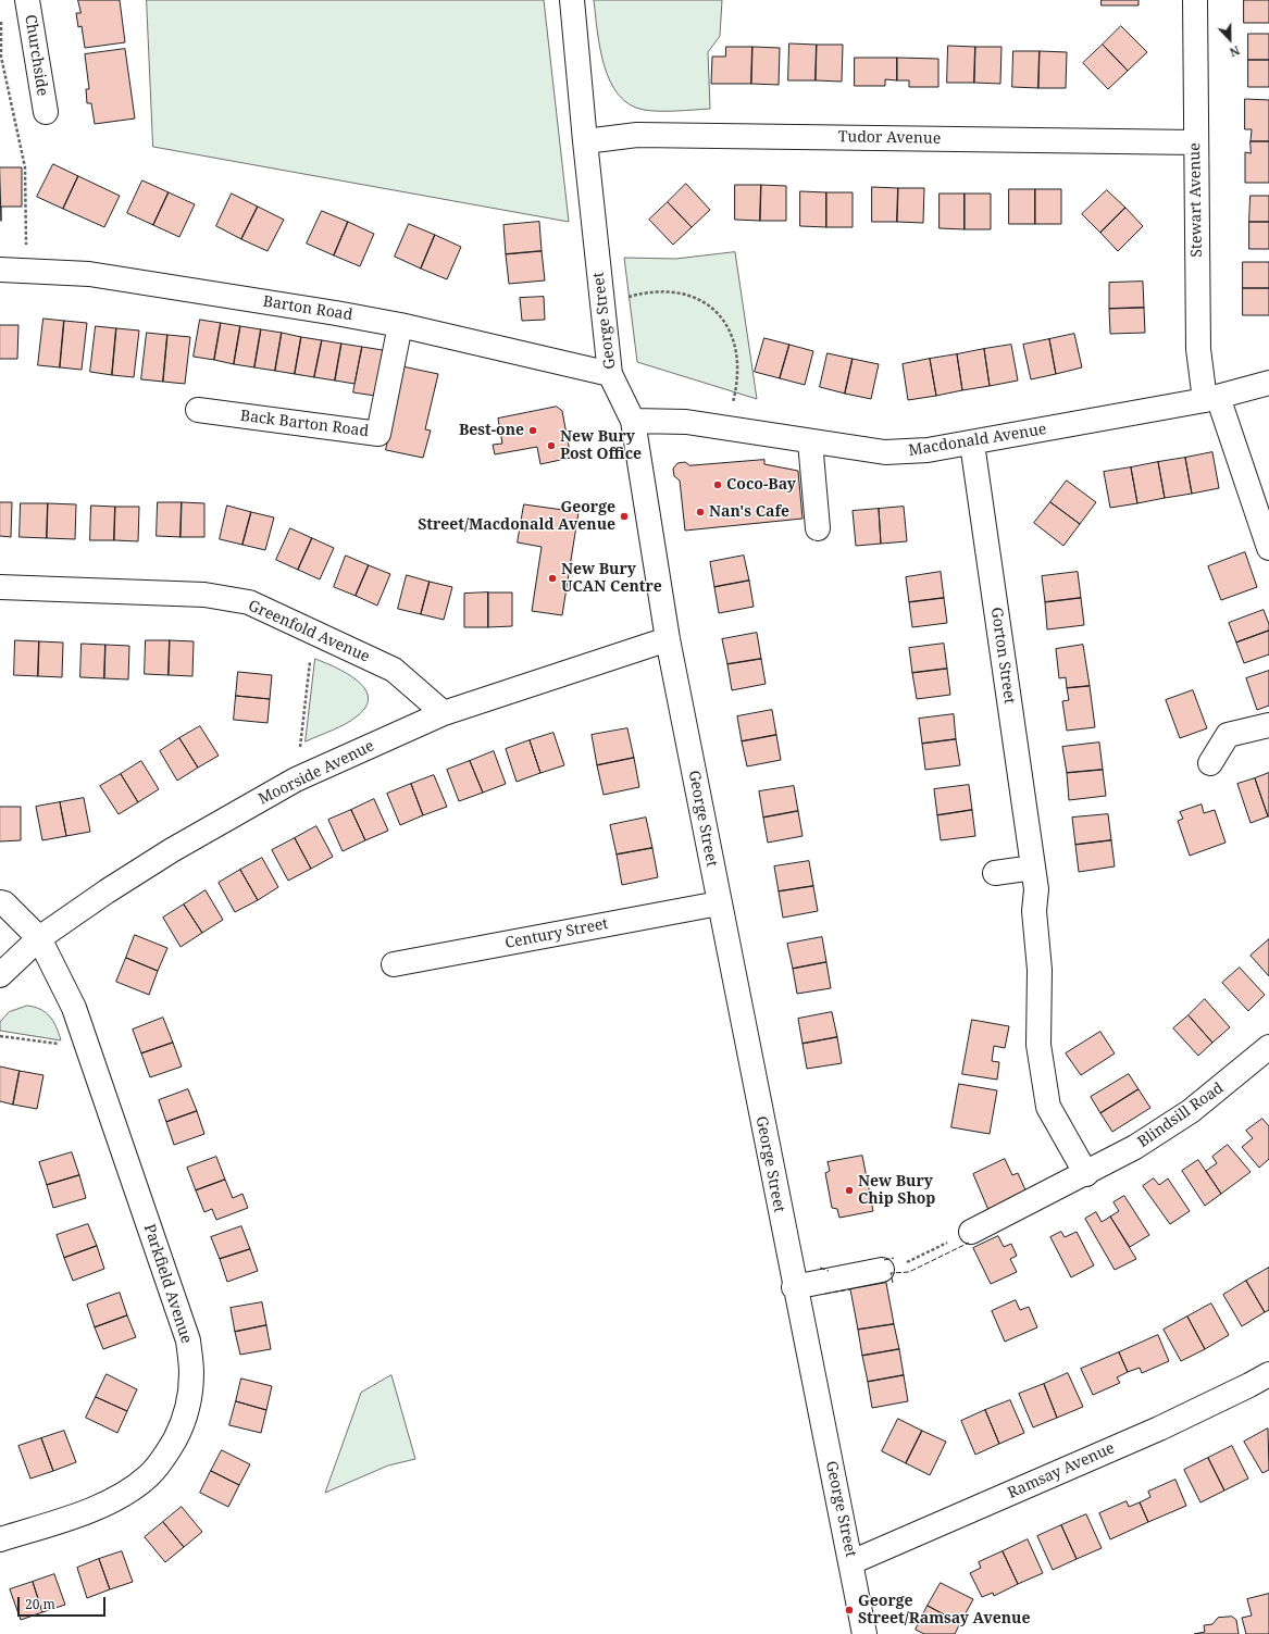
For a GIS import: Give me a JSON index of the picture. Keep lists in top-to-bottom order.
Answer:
{
  "streets": {
    "street": [
      "Churchside",
      "Tudor Avenue",
      "Stewart Avenue",
      "Barton Road",
      "George Street",
      "Back Barton Road",
      "Macdonald Avenue",
      "Greenfold Avenue",
      "Gorton Street",
      "Moorside Avenue",
      "Century Street",
      "Blindsill Road",
      "Parkfield Avenue",
      "Ramsay Avenue"
    ]
  },
  "crossings": [
    ["Tudor Avenue", "Stewart Avenue"],
    ["Tudor Avenue", "George Street"],
    ["Stewart Avenue", "Macdonald Avenue"],
    ["Barton Road", "George Street"],
    ["Barton Road", "Back Barton Road"],
    ["Barton Road", "Macdonald Avenue"],
    ["George Street", "Macdonald Avenue"],
    ["George Street", "Moorside Avenue"],
    ["George Street", "Century Street"],
    ["George Street", "Ramsay Avenue"],
    ["Macdonald Avenue", "Gorton Street"],
    ["Greenfold Avenue", "Moorside Avenue"],
    ["Gorton Street", "Blindsill Road"],
    ["Moorside Avenue", "Parkfield Avenue"]
  ],
  "places": [
    "Best-one",
    "New Bury Post Office",
    "Coco-Bay",
    "Nan's Cafe",
    "George Street/Macdonald Avenue",
    "New Bury UCAN Centre",
    "New Bury Chip Shop",
    "George Street/Ramsay Avenue"
  ],
  "scale_bar": "20 m",
  "north": "bottom"
}
